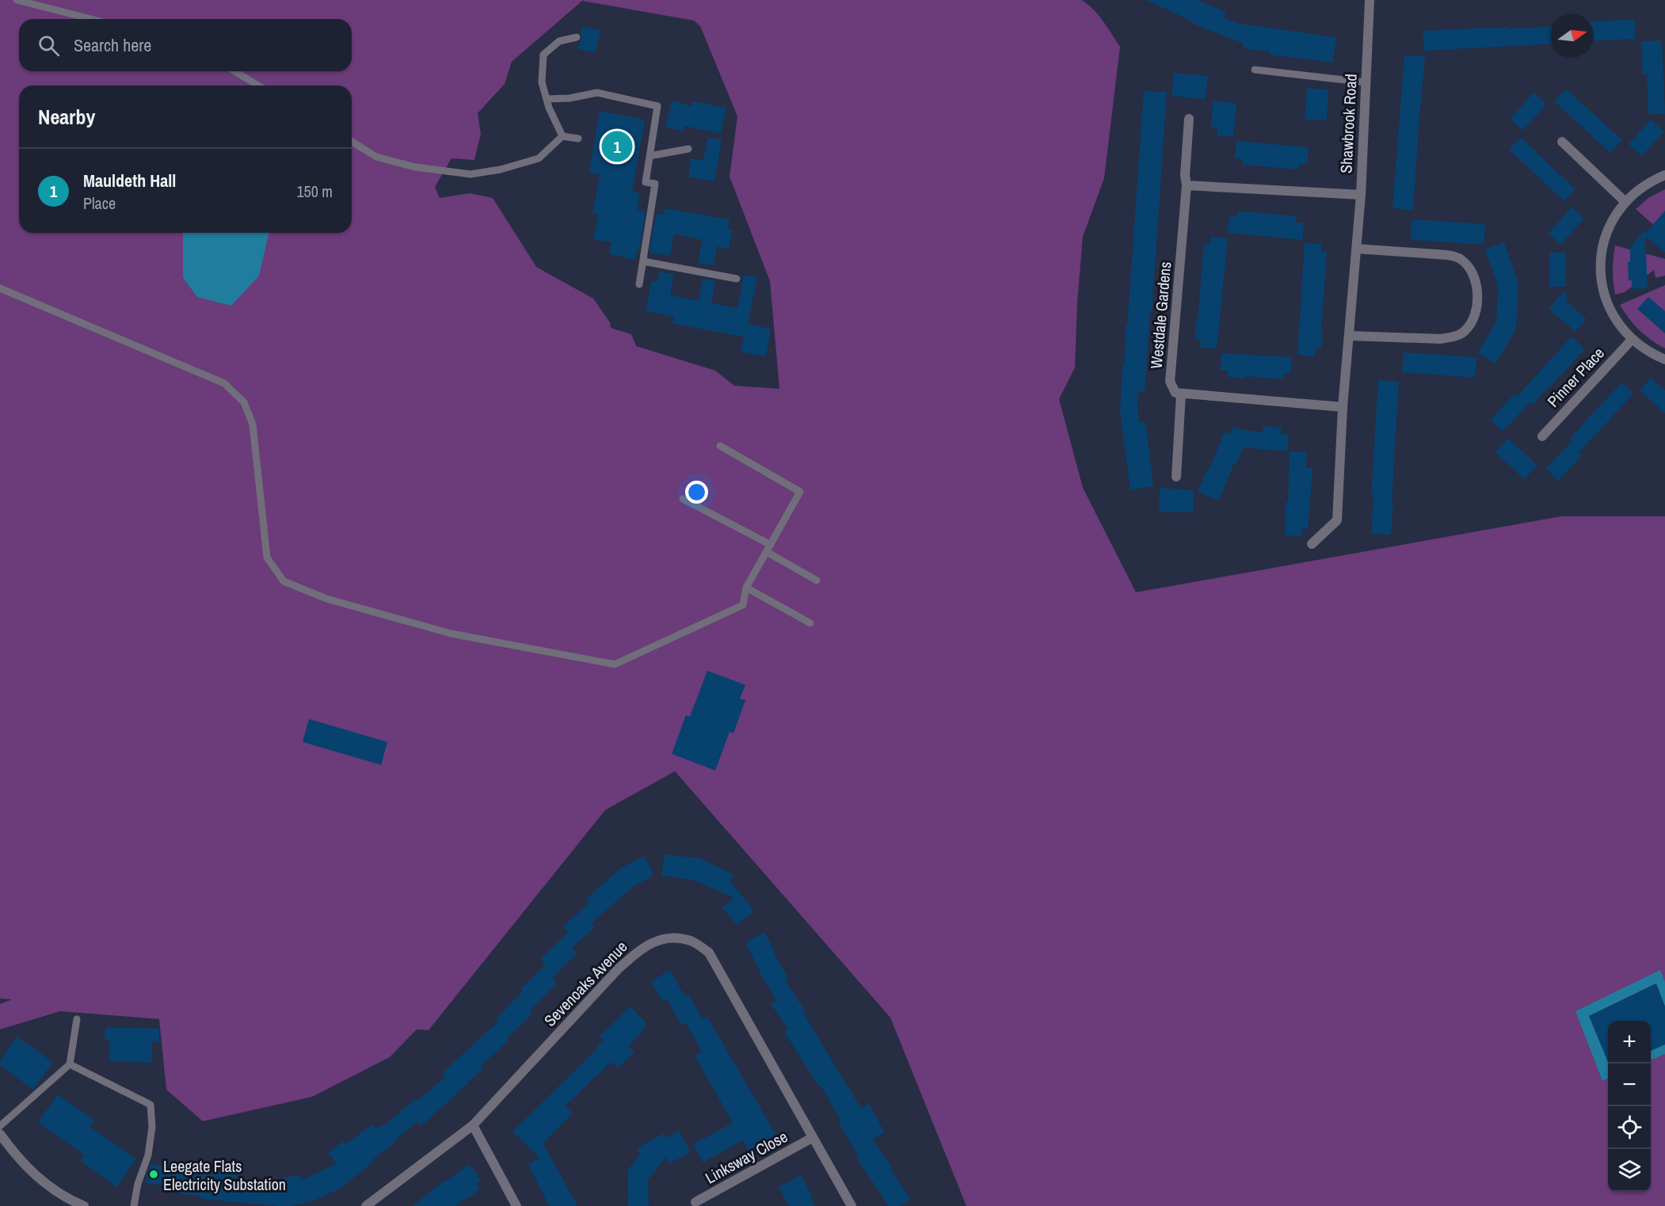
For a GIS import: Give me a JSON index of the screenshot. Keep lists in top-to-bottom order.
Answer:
{
  "streets": {
    "street": [
      "Shawbrook Road",
      "Westdale Gardens",
      "Pinner Place",
      "Sevenoaks Avenue",
      "Linksway Close"
    ]
  },
  "crossings": [
    ["Sevenoaks Avenue", "Linksway Close"]
  ],
  "places": ["Leegate Flats Electricity Substation"],
  "north": "right",
  "page": {
    "search": "Search here",
    "heading": "Nearby",
    "pins": "1",
    "list": [
      {
        "mark": "1",
        "name": "Mauldeth Hall",
        "note": "Place",
        "value": "150 m"
      }
    ],
    "map_buttons": ["+", "−"]
  }
}
